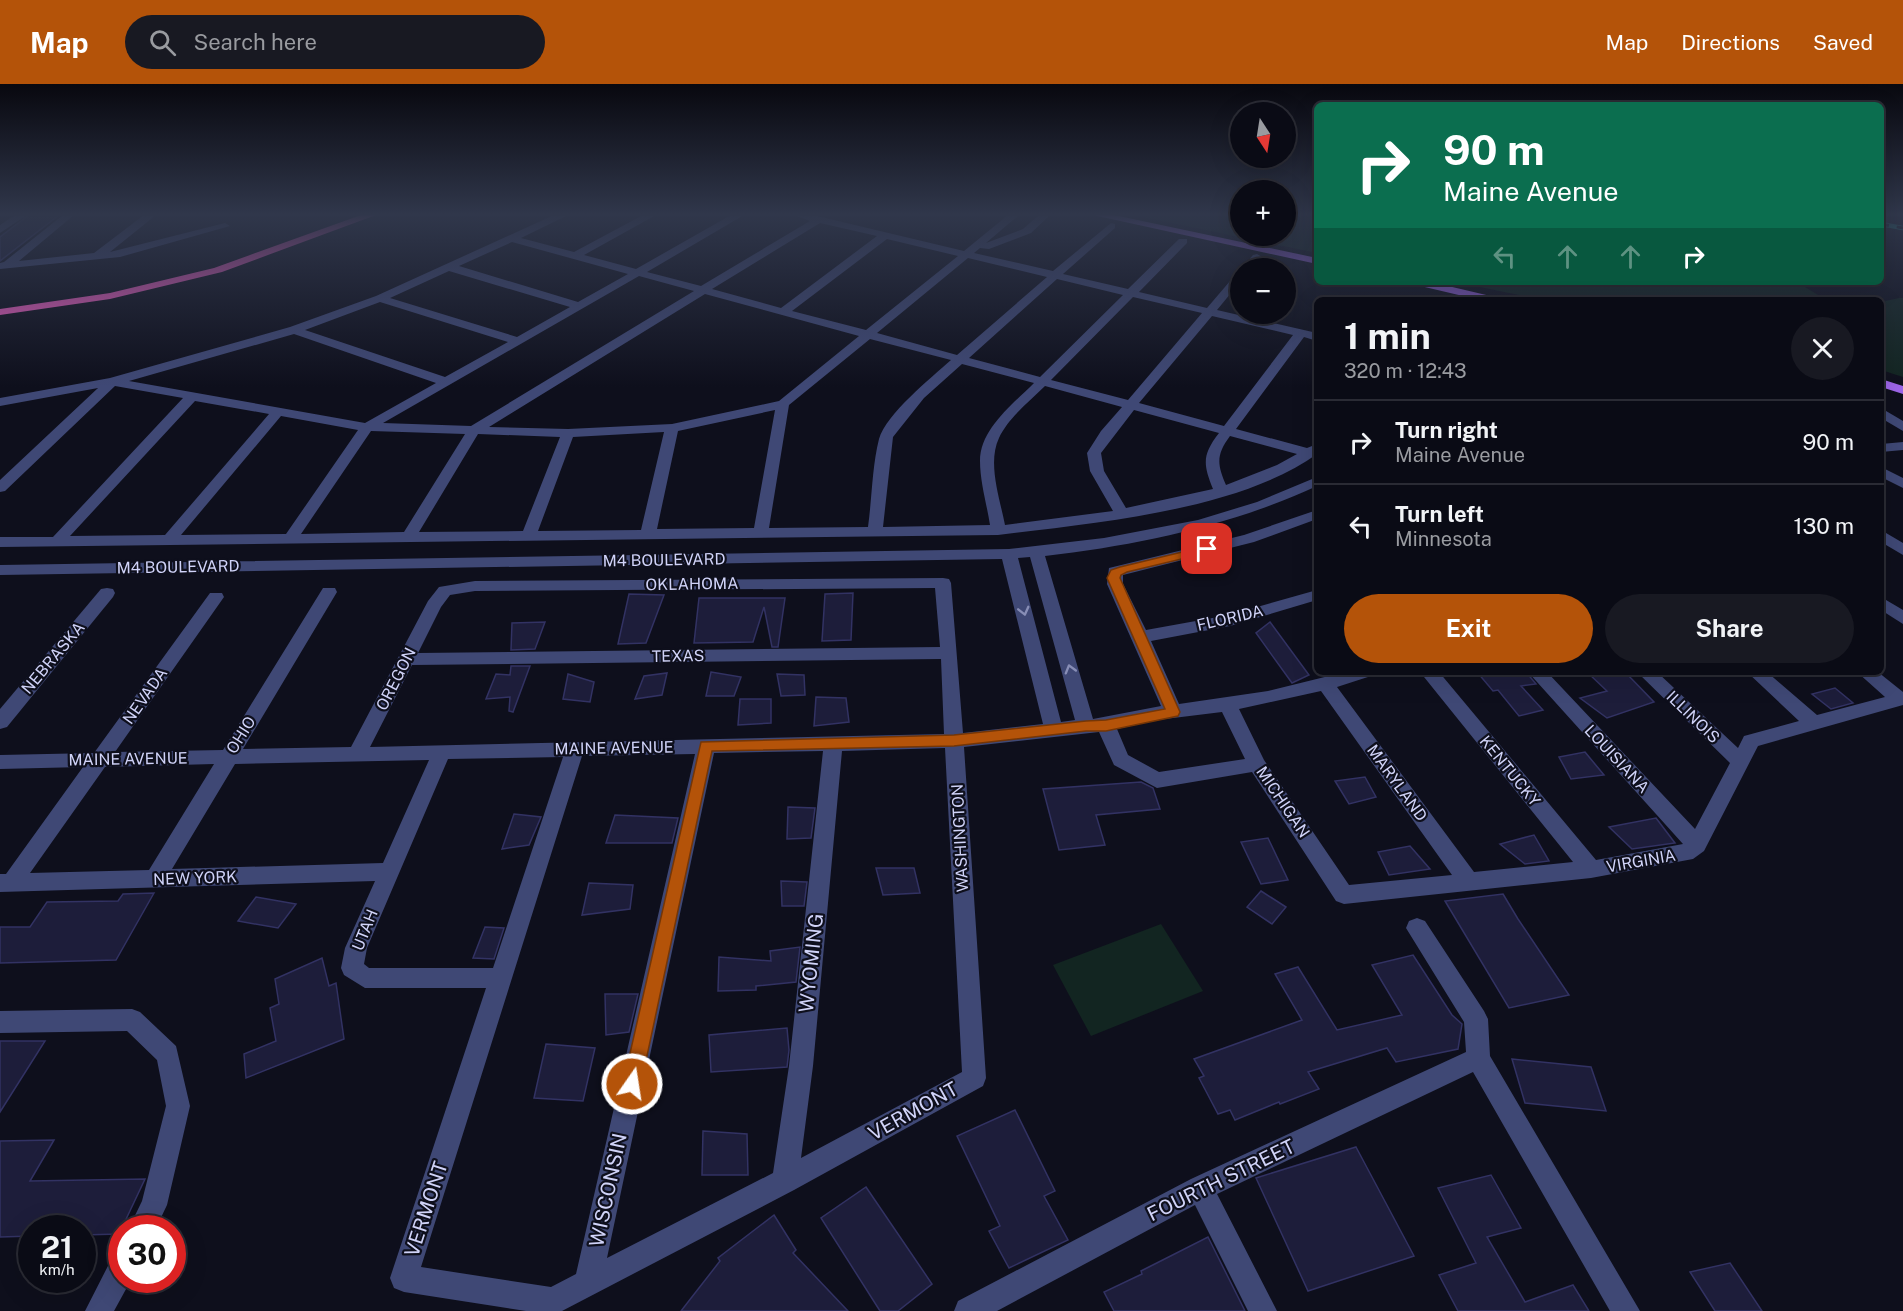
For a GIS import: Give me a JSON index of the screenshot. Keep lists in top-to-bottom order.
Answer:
{
  "streets": {
    "street": [
      "M4 BOULEVARD",
      "OKLAHOMA",
      "FLORIDA",
      "TEXAS",
      "NEBRASKA",
      "OREGON",
      "NEVADA",
      "ILLINOIS",
      "OHIO",
      "MAINE AVENUE",
      "LOUISIANA",
      "KENTUCKY",
      "MARYLAND",
      "MICHIGAN",
      "WASHINGTON",
      "VIRGINIA",
      "NEW YORK",
      "UTAH",
      "WYOMING",
      "VERMONT",
      "FOURTH STREET",
      "WISCONSIN"
    ]
  },
  "crossings": [
    ["OKLAHOMA", "OREGON"],
    ["OKLAHOMA", "WASHINGTON"],
    ["TEXAS", "OREGON"],
    ["TEXAS", "WASHINGTON"],
    ["OREGON", "MAINE AVENUE"],
    ["NEVADA", "MAINE AVENUE"],
    ["NEVADA", "NEW YORK"],
    ["ILLINOIS", "VIRGINIA"],
    ["OHIO", "MAINE AVENUE"],
    ["OHIO", "NEW YORK"],
    ["MAINE AVENUE", "MARYLAND"],
    ["MAINE AVENUE", "MICHIGAN"],
    ["MAINE AVENUE", "WASHINGTON"],
    ["MAINE AVENUE", "UTAH"],
    ["MAINE AVENUE", "WYOMING"],
    ["MAINE AVENUE", "VERMONT"],
    ["MAINE AVENUE", "WISCONSIN"],
    ["LOUISIANA", "VIRGINIA"],
    ["KENTUCKY", "VIRGINIA"],
    ["MARYLAND", "VIRGINIA"],
    ["MICHIGAN", "VIRGINIA"],
    ["WASHINGTON", "VERMONT"],
    ["NEW YORK", "UTAH"],
    ["UTAH", "VERMONT"],
    ["WYOMING", "VERMONT"],
    ["VERMONT", "WISCONSIN"]
  ],
  "north": "bottom",
  "page": {
    "header": "Map",
    "search": "Search here",
    "nav": ["Map", "Directions", "Saved"],
    "map_buttons": ["+", "−"],
    "turn": ["90 m", "Maine Avenue"],
    "heading": ["1 min", "320 m · 12:43"],
    "list": [
      {
        "name": "Turn right",
        "note": "Maine Avenue",
        "value": "90 m"
      },
      {
        "name": "Turn left",
        "note": "Minnesota",
        "value": "130 m"
      }
    ],
    "buttons": ["Exit", "Share"],
    "speed": "21 km/h",
    "limit": "30"
  }
}
